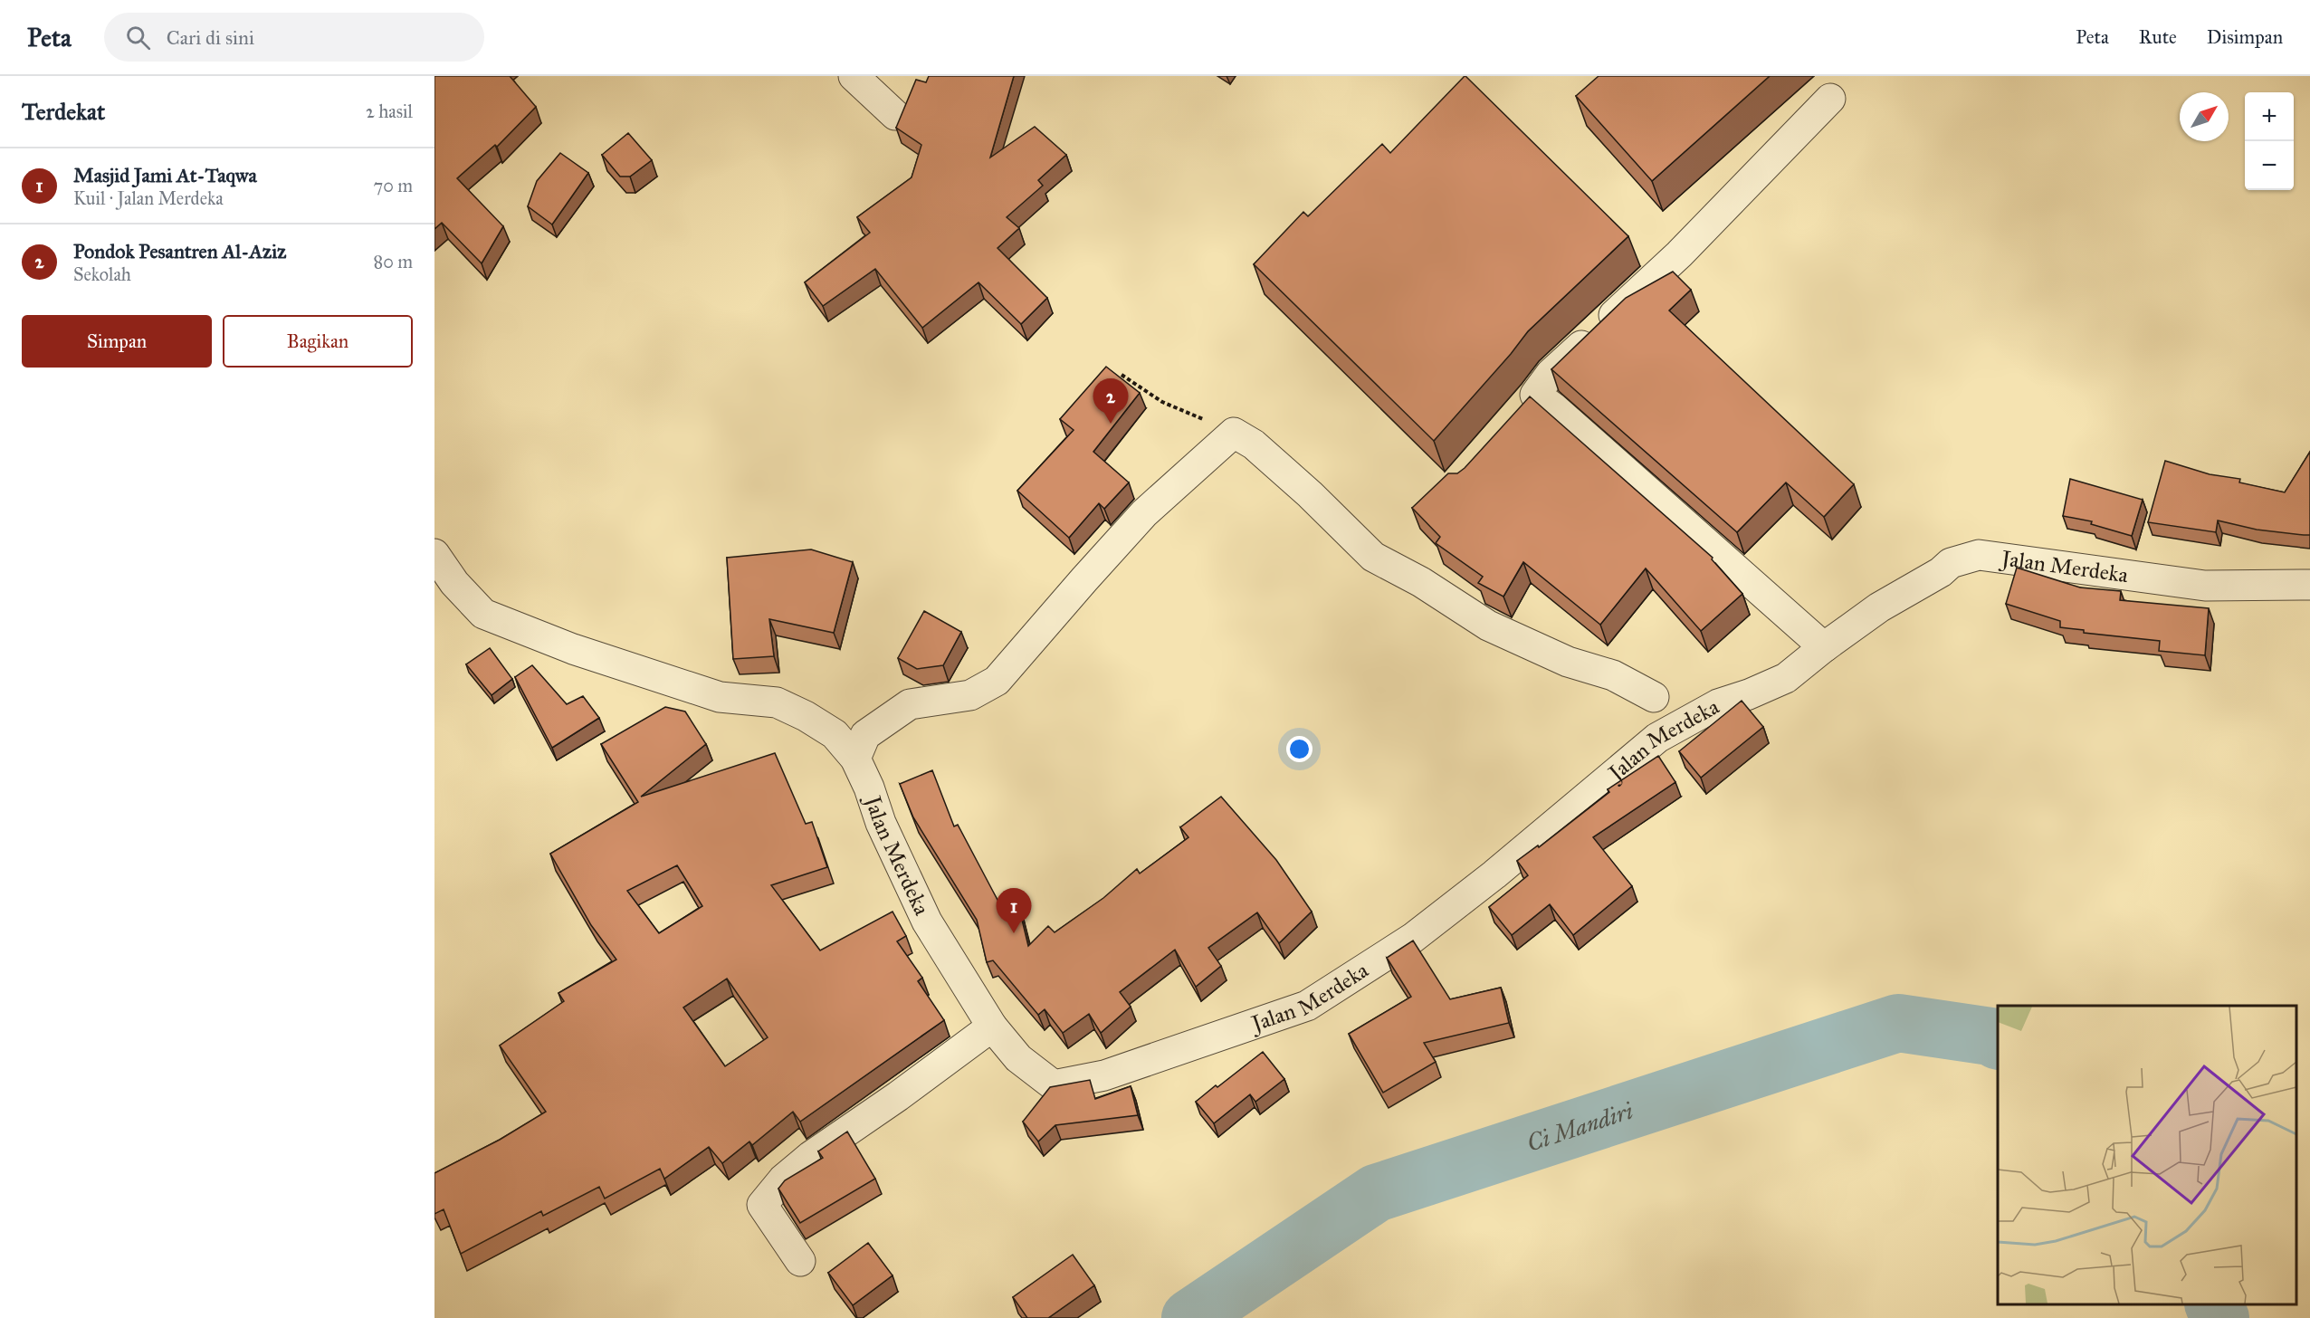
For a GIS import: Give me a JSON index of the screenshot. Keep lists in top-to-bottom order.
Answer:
{
  "streets": {
    "street": ["Jalan Merdeka"]
  },
  "water": ["Ci Mandiri"],
  "north": "top right",
  "page": {
    "header": "Peta",
    "search": "Cari di sini",
    "nav": ["Peta", "Rute", "Disimpan"],
    "heading": ["Terdekat", "2 hasil"],
    "map_buttons": ["+", "−"],
    "list": [
      {
        "mark": "1",
        "name": "Masjid Jami At-Taqwa",
        "note": "Kuil · Jalan Merdeka",
        "value": "70 m"
      },
      {
        "mark": "2",
        "name": "Pondok Pesantren Al-Aziz",
        "note": "Sekolah",
        "value": "80 m"
      }
    ],
    "buttons": ["Simpan", "Bagikan"],
    "pins": ["2", "1"]
  }
}
